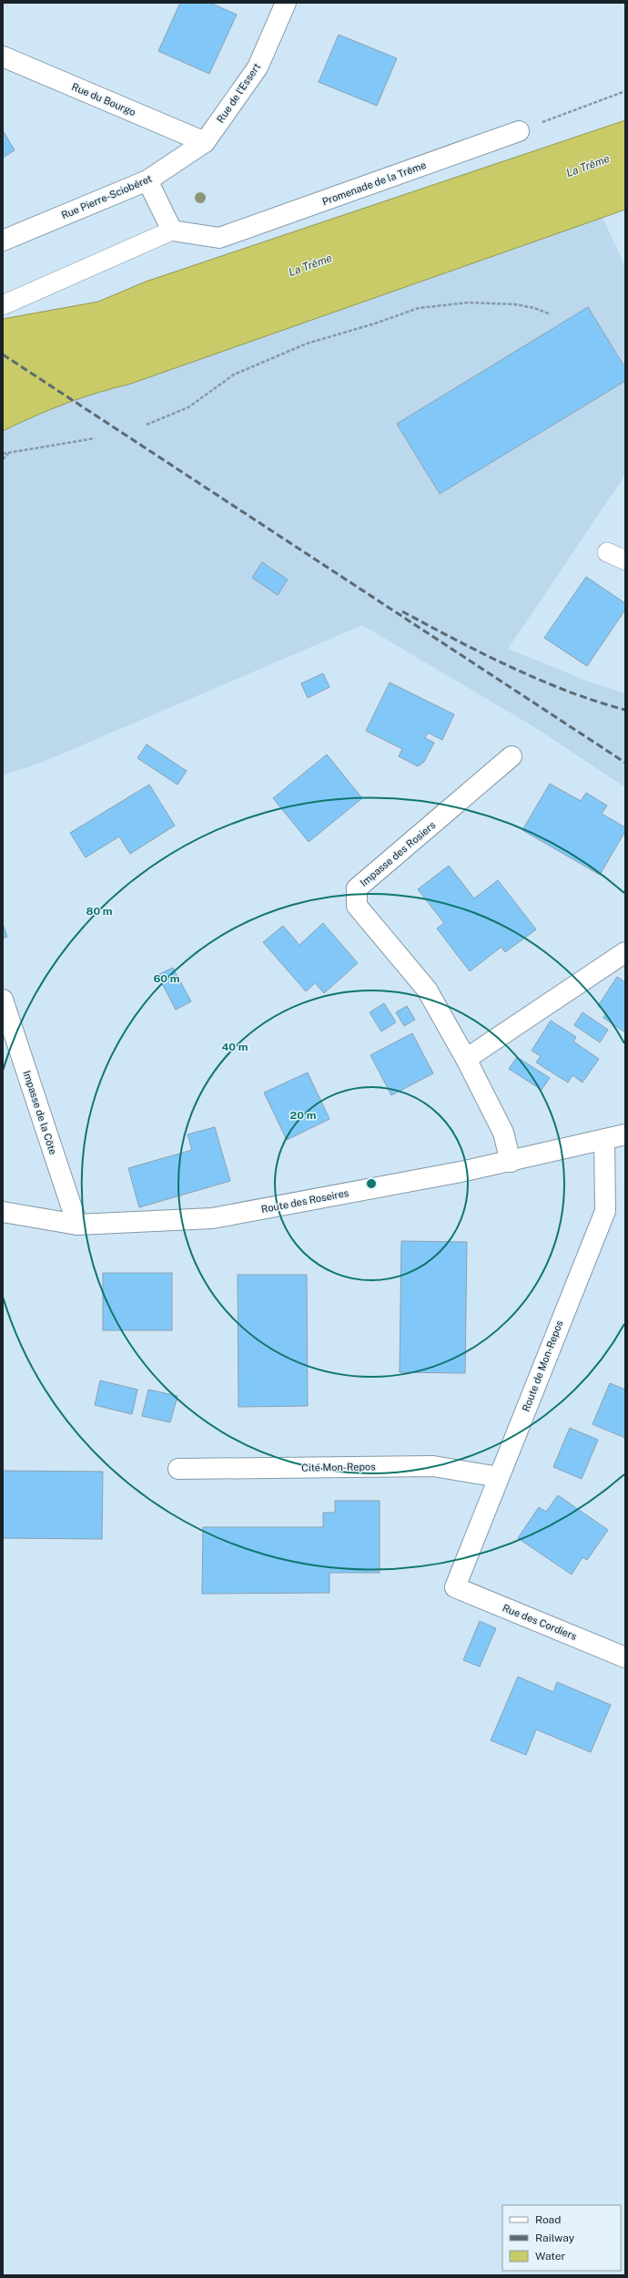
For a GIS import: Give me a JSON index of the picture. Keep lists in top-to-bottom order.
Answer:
{
  "streets": {
    "street": [
      "Rue de l'Essert",
      "Rue du Bourgo",
      "Promenade de la Trême",
      "Rue Pierre-Sciobéret",
      "Impasse des Rosiers",
      "Impasse de la Côte",
      "Route des Roseires",
      "Route de Mon-Repos",
      "Cité Mon-Repos",
      "Rue des Cordiers"
    ]
  },
  "crossings": [
    ["Rue de l'Essert", "Rue du Bourgo"],
    ["Rue de l'Essert", "Rue Pierre-Sciobéret"],
    ["Rue du Bourgo", "Rue Pierre-Sciobéret"],
    ["Impasse des Rosiers", "Route des Roseires"],
    ["Impasse de la Côte", "Route des Roseires"],
    ["Route des Roseires", "Route de Mon-Repos"],
    ["Route de Mon-Repos", "Cité Mon-Repos"],
    ["Route de Mon-Repos", "Rue des Cordiers"]
  ],
  "water": ["La Trême"],
  "legend": ["Road", "Railway", "Water"],
  "rings": [
    "80 m",
    "60 m",
    "40 m",
    "20 m"
  ]
}
